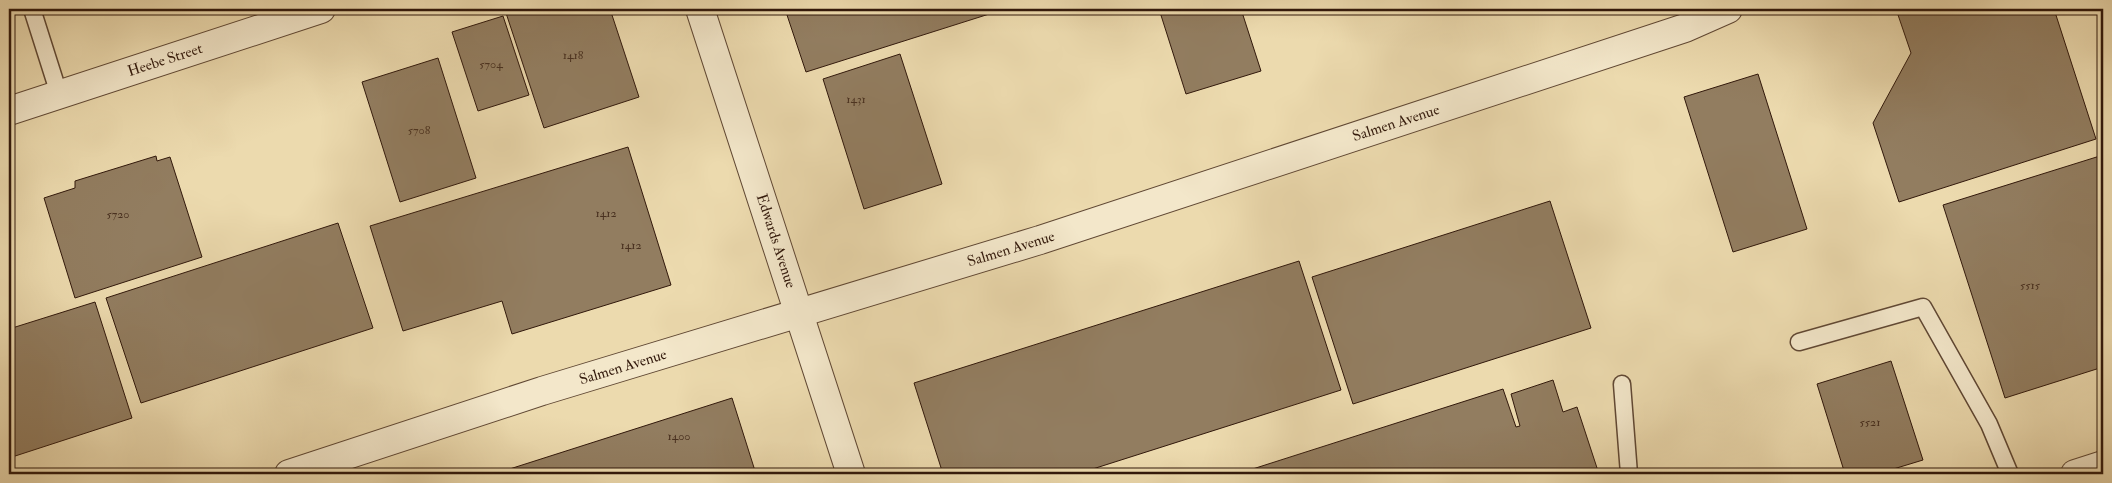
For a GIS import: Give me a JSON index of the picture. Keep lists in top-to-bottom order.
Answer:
{
  "streets": {
    "street": ["Heebe Street", "Salmen Avenue", "Edwards Avenue"]
  },
  "crossings": [
    ["Salmen Avenue", "Edwards Avenue"]
  ],
  "house_numbers": [
    "1418",
    "5704",
    "1431",
    "5708",
    "1412",
    "5720",
    "1412",
    "5515",
    "5521",
    "1400"
  ]
}
